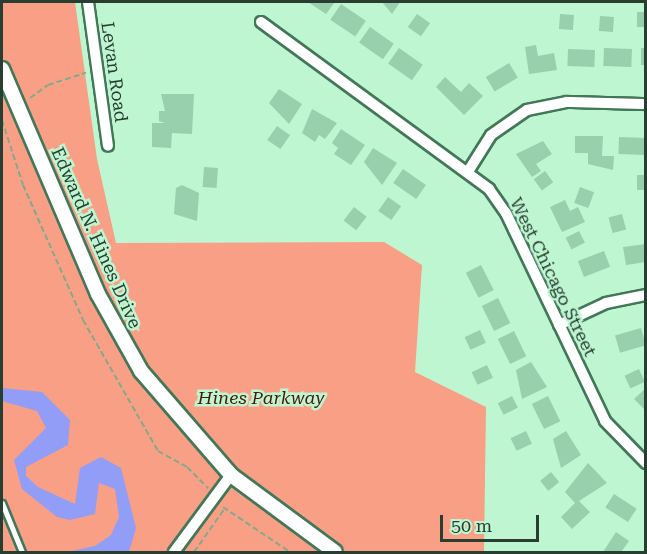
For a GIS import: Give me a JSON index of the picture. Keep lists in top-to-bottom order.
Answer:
{
  "streets": {
    "street": ["Levan Road", "Edward N. Hines Drive", "West Chicago Street"]
  },
  "parks": ["Hines Parkway"],
  "scale_bar": "50 m"
}
